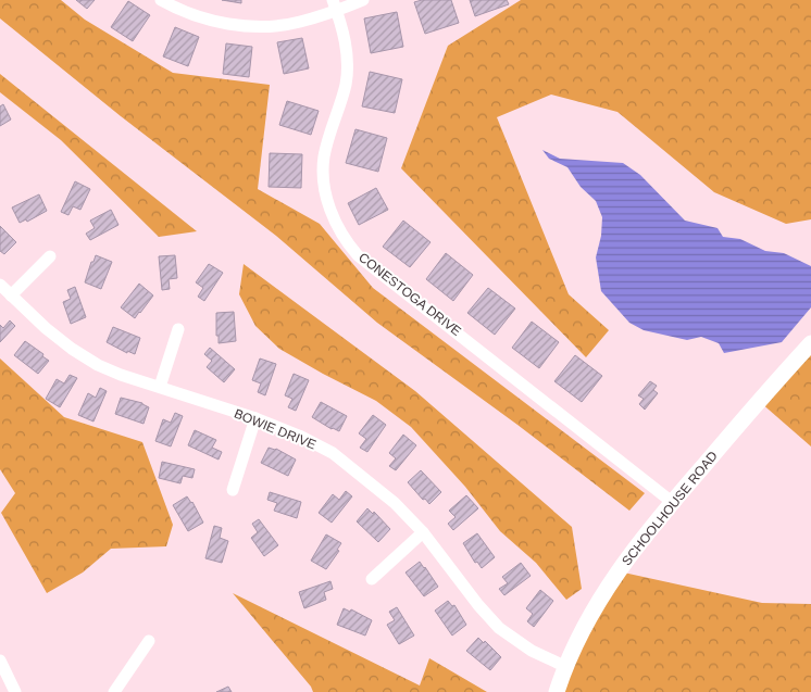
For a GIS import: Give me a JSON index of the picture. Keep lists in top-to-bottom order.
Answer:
{
  "streets": {
    "street": ["CONESTOGA DRIVE", "BOWIE DRIVE", "SCHOOLHOUSE ROAD"]
  },
  "crossings": [
    ["CONESTOGA DRIVE", "SCHOOLHOUSE ROAD"],
    ["BOWIE DRIVE", "SCHOOLHOUSE ROAD"]
  ]
}
